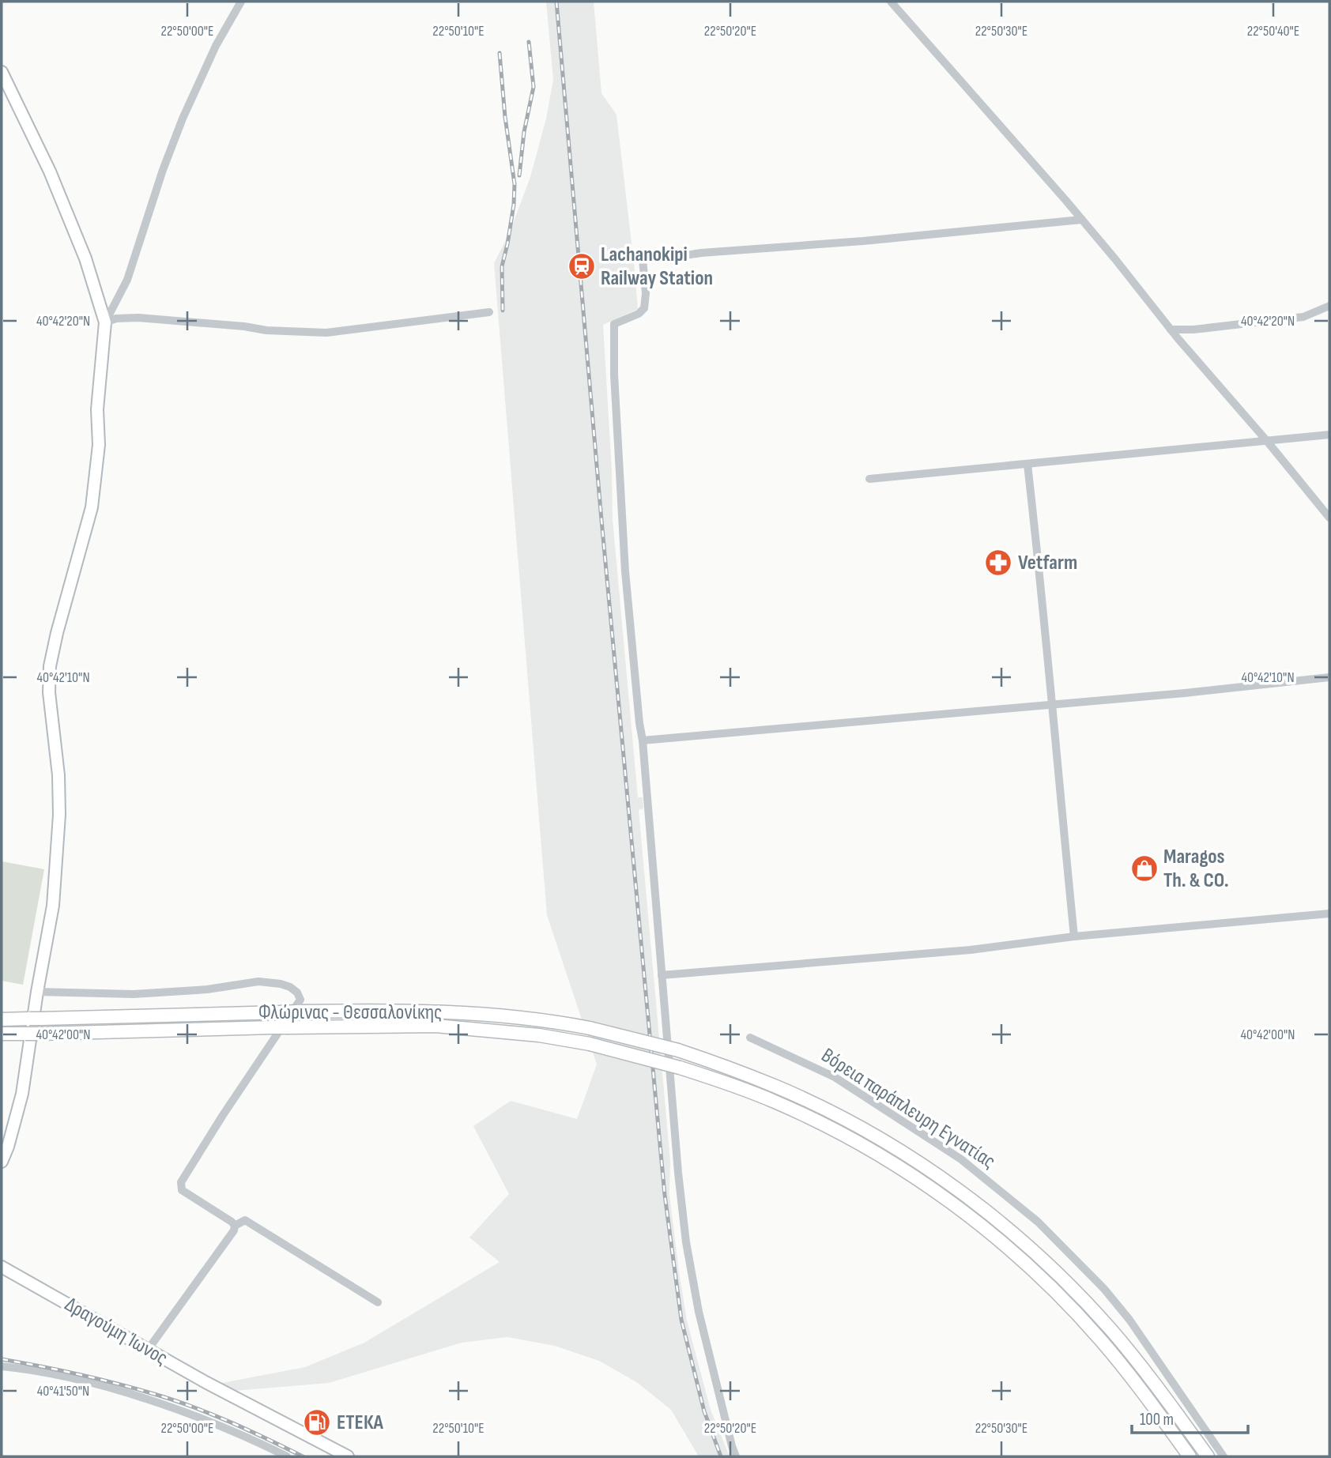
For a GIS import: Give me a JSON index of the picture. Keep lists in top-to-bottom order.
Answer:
{
  "streets": {
    "main road": ["Φλώρινας - Θεσσαλονίκης"],
    "street": ["Βόρεια παράπλευρη Εγνατίας", "Δραγούμη Ίωνος"]
  },
  "places": {
    "station": ["Lachanokipi Railway Station"],
    "pharmacy": ["Vetfarm"],
    "shop": ["Maragos Th. & CO."],
    "fuel station": ["ΕΤΕΚΑ"]
  },
  "scale_bar": "100 m",
  "coordinates": [
    "22°50'00\"E",
    "22°50'10\"E",
    "22°50'20\"E",
    "22°50'30\"E",
    "22°50'40\"E",
    "40°42'20\"N",
    "40°42'10\"N",
    "40°42'00\"N",
    "40°41'50\"N"
  ]
}
